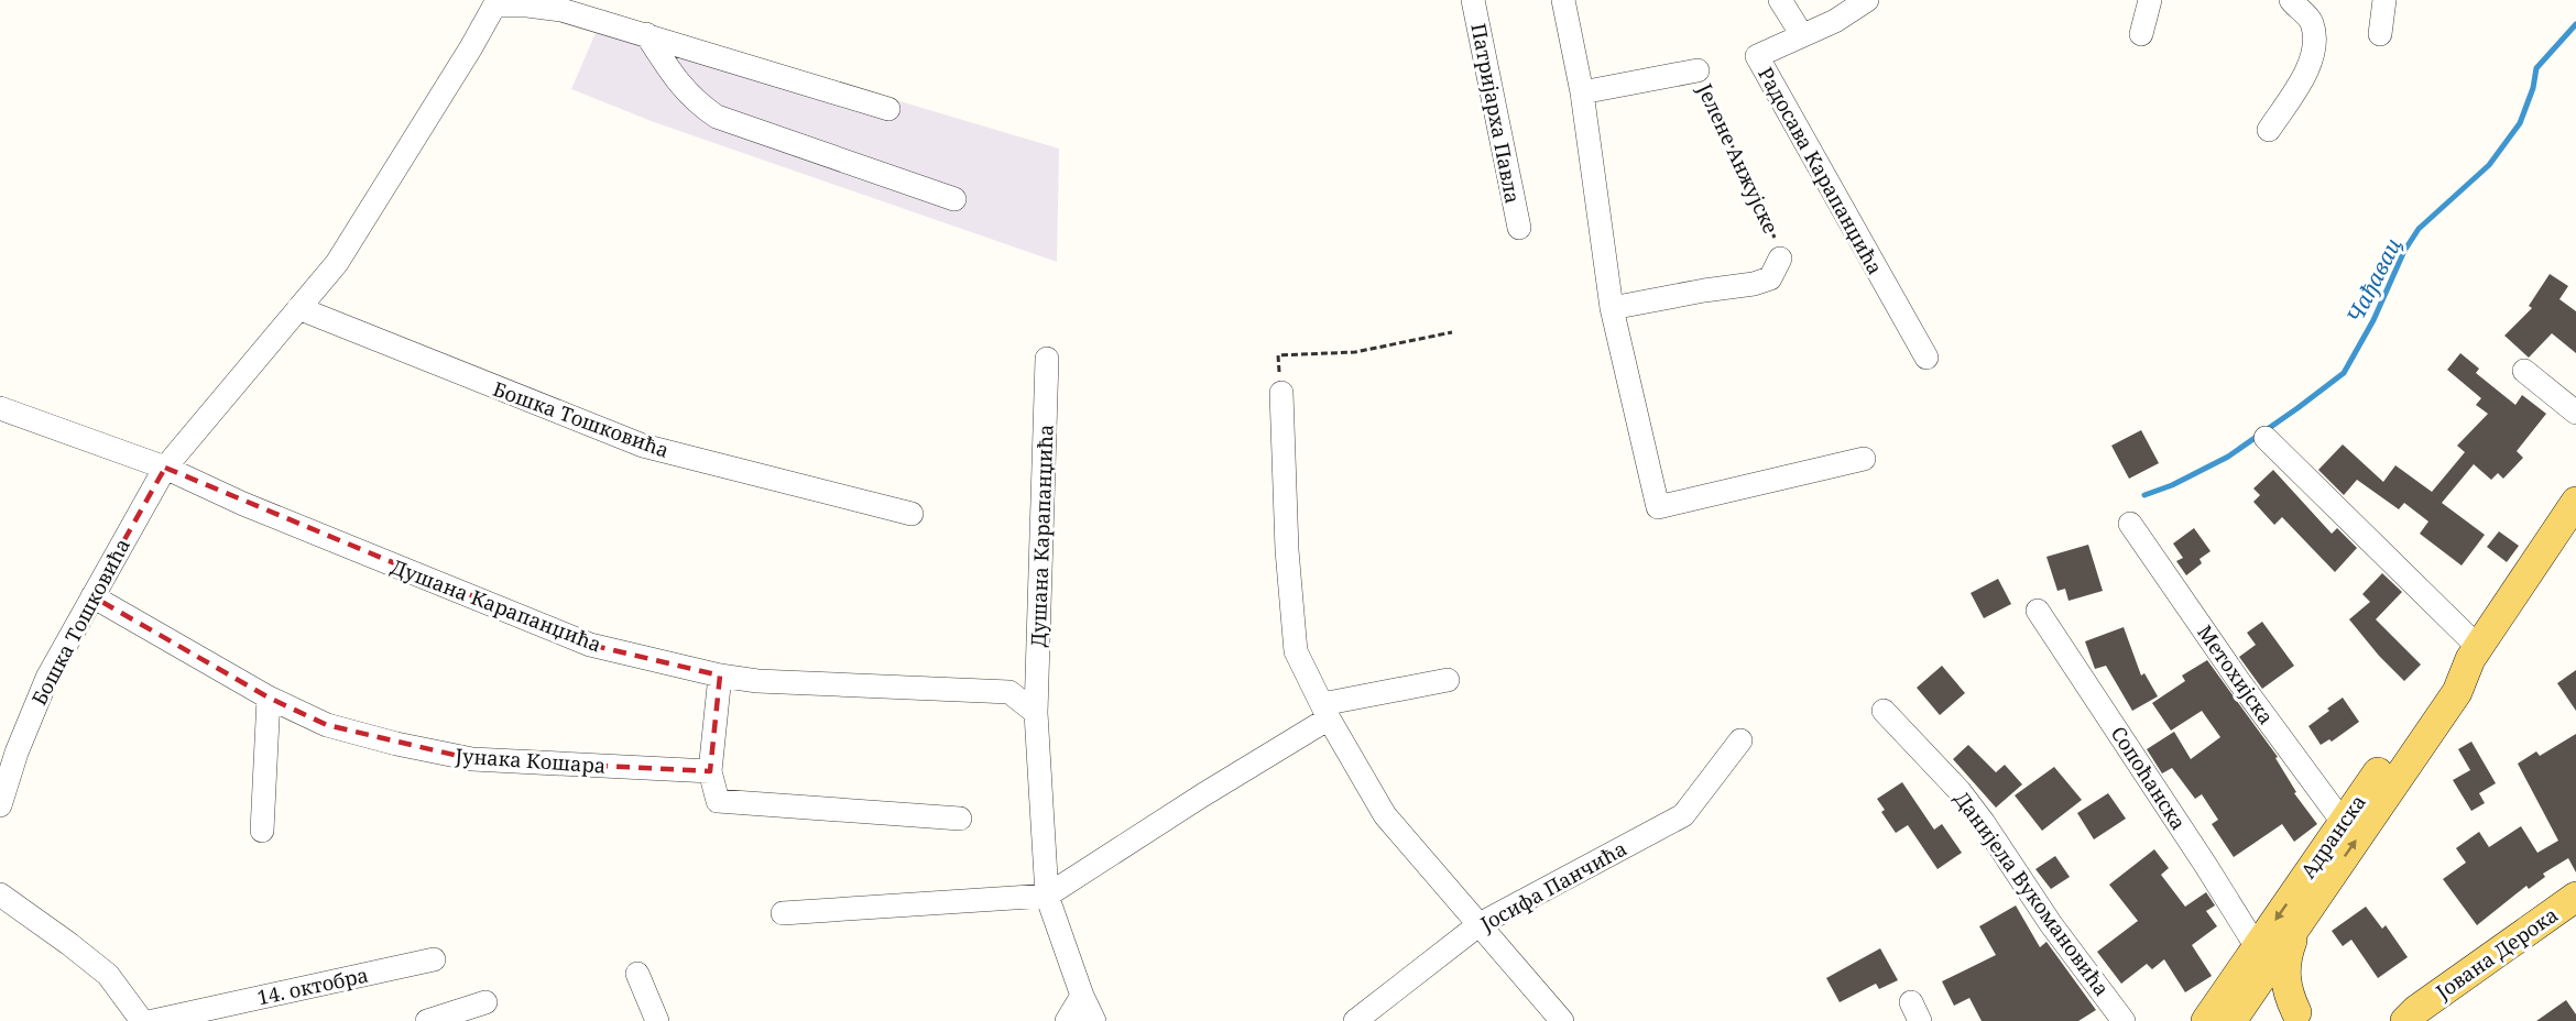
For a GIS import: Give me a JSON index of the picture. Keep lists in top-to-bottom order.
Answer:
{
  "streets": {
    "main road": ["Адранска", "Јована Дерока"],
    "street": [
      "Патријарха Павла",
      "Јелене Анжујске",
      "Радосава Карапанџића",
      "Бошка Тошковића",
      "Душана Карапанџића",
      "Метохијска",
      "Јунака Кошара",
      "Сопоћанска",
      "Јосифа Панчића",
      "Данијела Вукомановића",
      "14. октобра"
    ]
  },
  "crossings": [
    ["Бошка Тошковића", "Душана Карапанџића"],
    ["Бошка Тошковића", "Јунака Кошара"],
    ["Метохијска", "Адранска"],
    ["Сопоћанска", "Адранска"]
  ],
  "water": ["Чађавац"]
}
